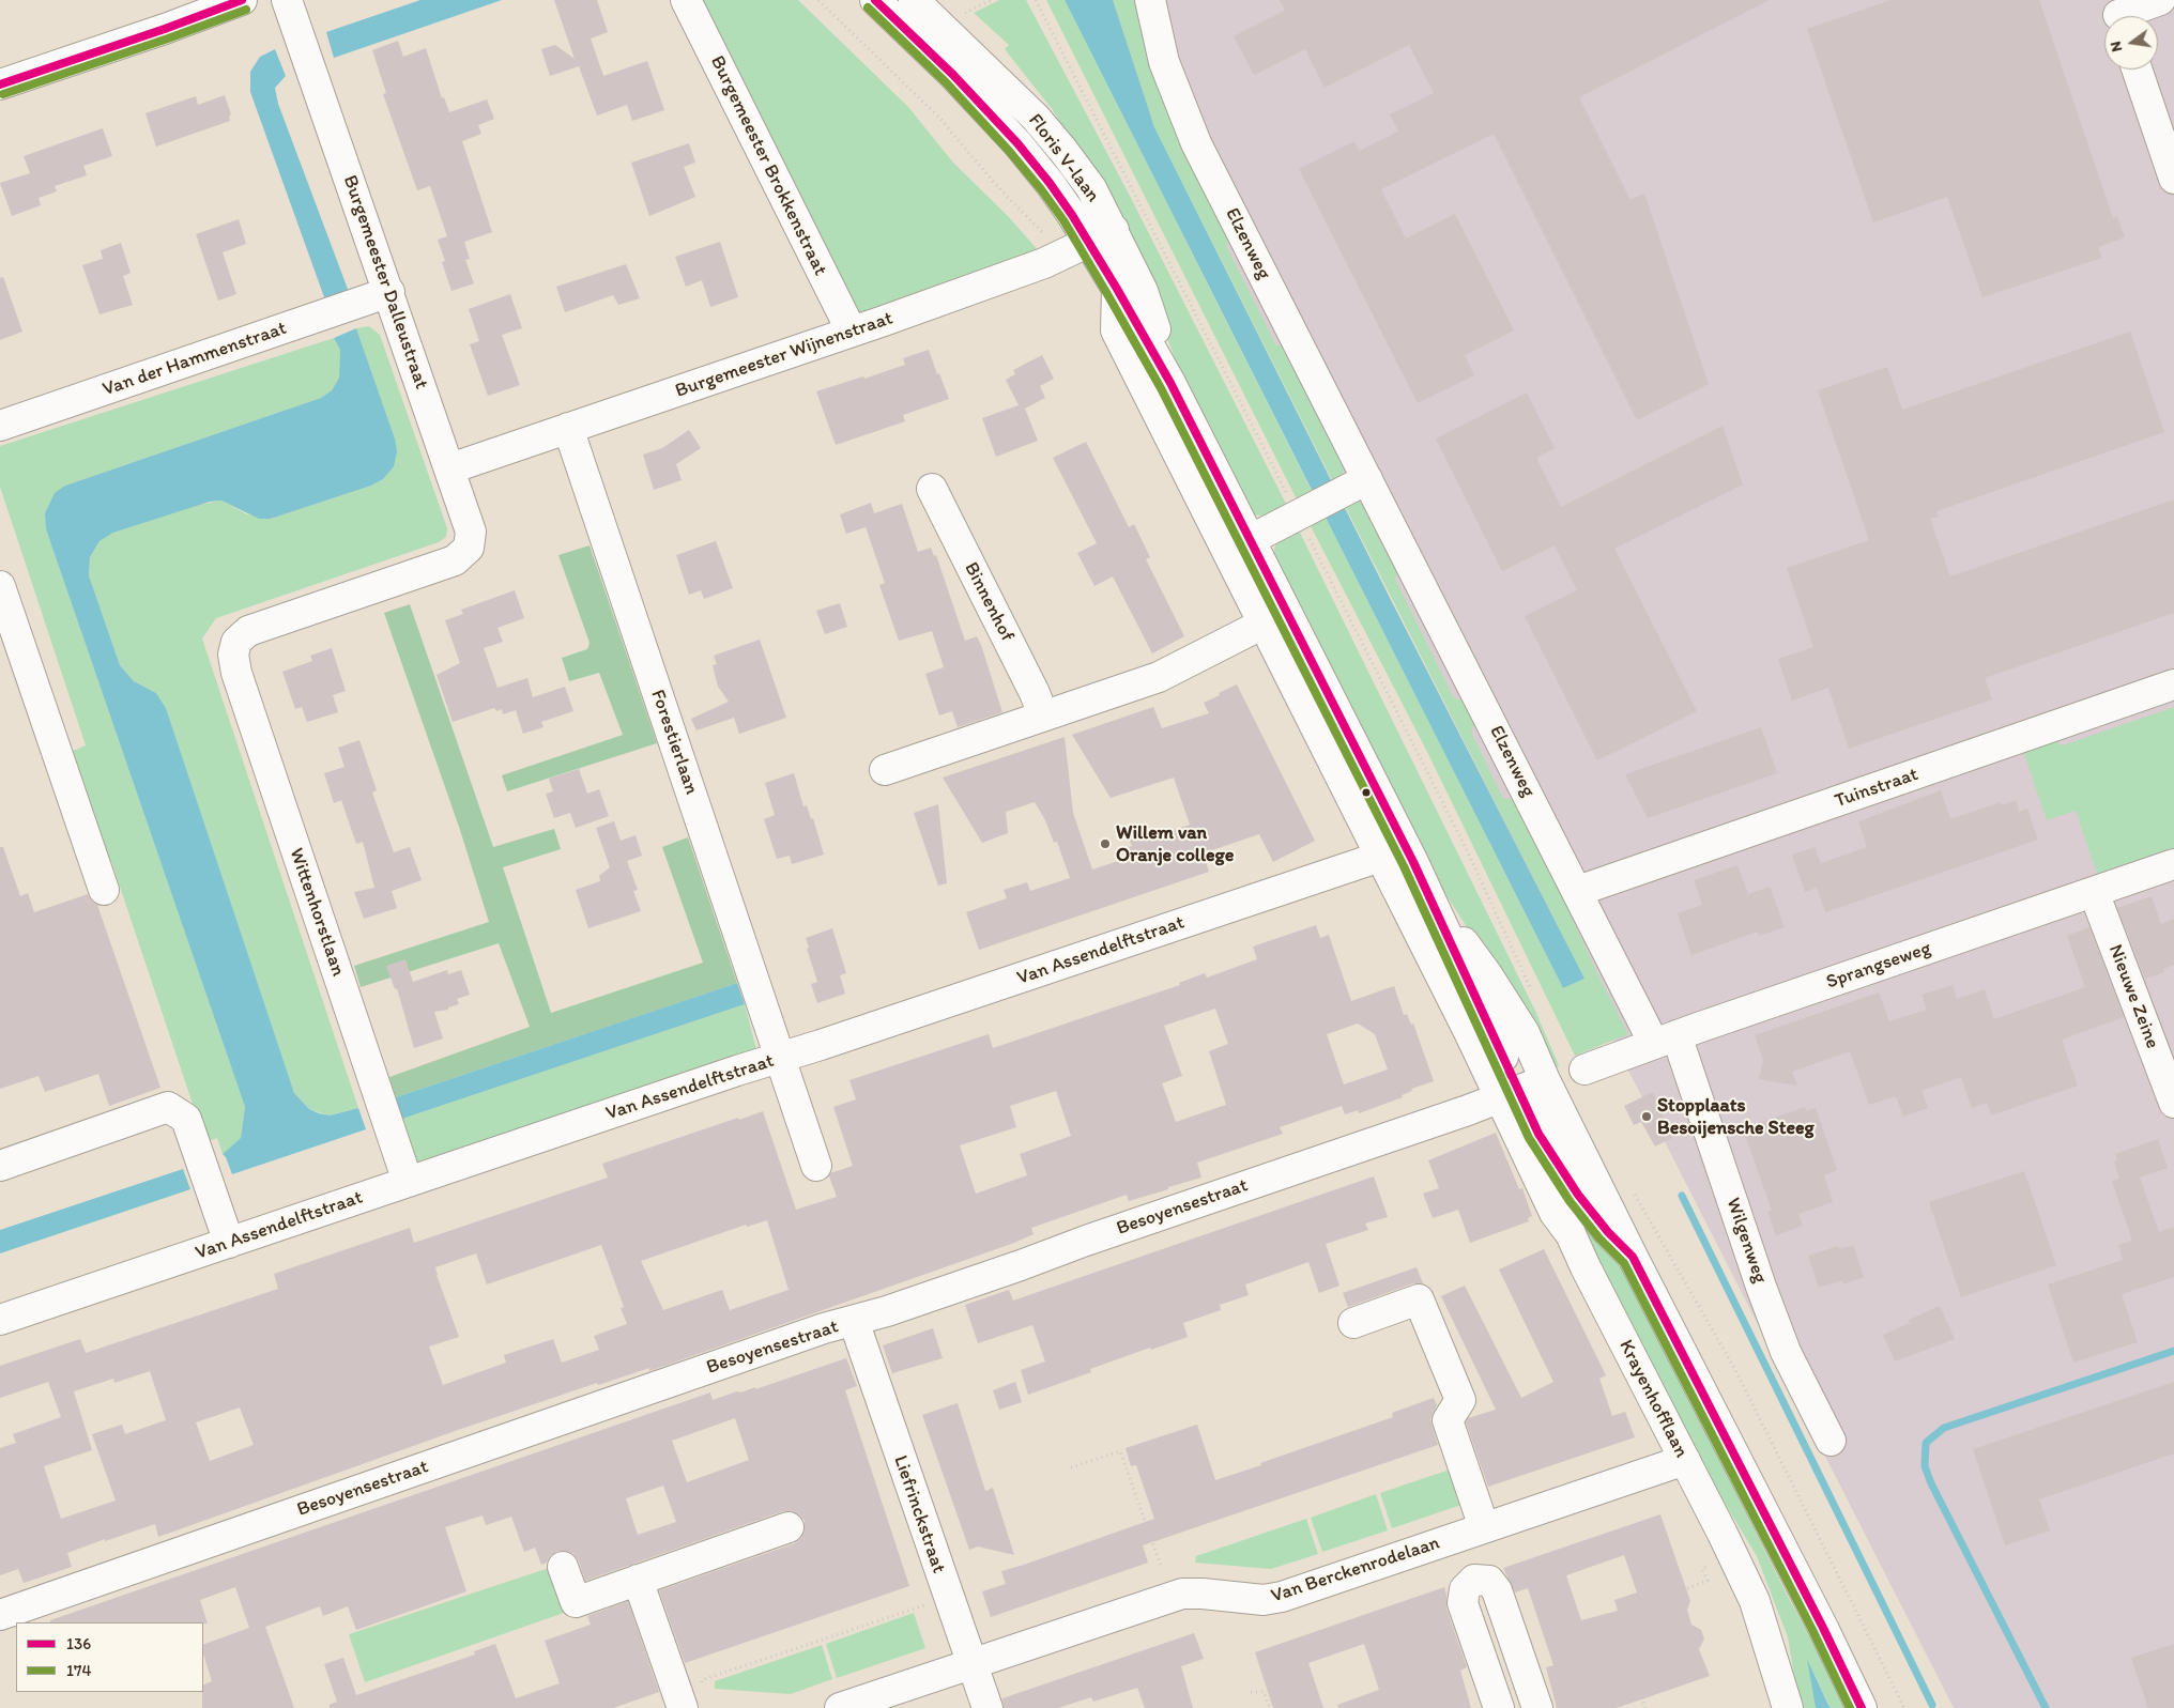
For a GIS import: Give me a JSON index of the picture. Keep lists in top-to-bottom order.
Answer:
{
  "streets": {
    "street": [
      "Floris V-laan",
      "Burgemeester Brokkenstraat",
      "Elzenweg",
      "Burgemeester Dalleustraat",
      "Burgemeester Wijnenstraat",
      "Van der Hammenstraat",
      "Binnenhof",
      "Forestierlaan",
      "Tuinstraat",
      "Wittenhorstlaan",
      "Van Assendelftstraat",
      "Sprangseweg",
      "Nieuwe Zeine",
      "Besoyensestraat",
      "Wilgenweg",
      "Krayenhofflaan",
      "Liefrinckstraat",
      "Van Berckenrodelaan"
    ]
  },
  "crossings": [
    ["Floris V-laan", "Burgemeester Wijnenstraat"],
    ["Floris V-laan", "Besoyensestraat"],
    ["Floris V-laan", "Krayenhofflaan"],
    ["Burgemeester Brokkenstraat", "Burgemeester Wijnenstraat"],
    ["Elzenweg", "Tuinstraat"],
    ["Elzenweg", "Sprangseweg"],
    ["Elzenweg", "Wilgenweg"],
    ["Burgemeester Dalleustraat", "Burgemeester Wijnenstraat"],
    ["Burgemeester Dalleustraat", "Van der Hammenstraat"],
    ["Burgemeester Dalleustraat", "Wittenhorstlaan"],
    ["Burgemeester Wijnenstraat", "Forestierlaan"],
    ["Forestierlaan", "Van Assendelftstraat"],
    ["Wittenhorstlaan", "Van Assendelftstraat"],
    ["Sprangseweg", "Nieuwe Zeine"],
    ["Sprangseweg", "Wilgenweg"],
    ["Besoyensestraat", "Krayenhofflaan"],
    ["Besoyensestraat", "Liefrinckstraat"],
    ["Krayenhofflaan", "Van Berckenrodelaan"],
    ["Liefrinckstraat", "Van Berckenrodelaan"]
  ],
  "places": ["Willem van Oranje college", "Stopplaats Besoijensche Steeg"],
  "lines": ["transit line 136", "transit line 174"],
  "legend": ["136", "174"],
  "north": "left"
}
